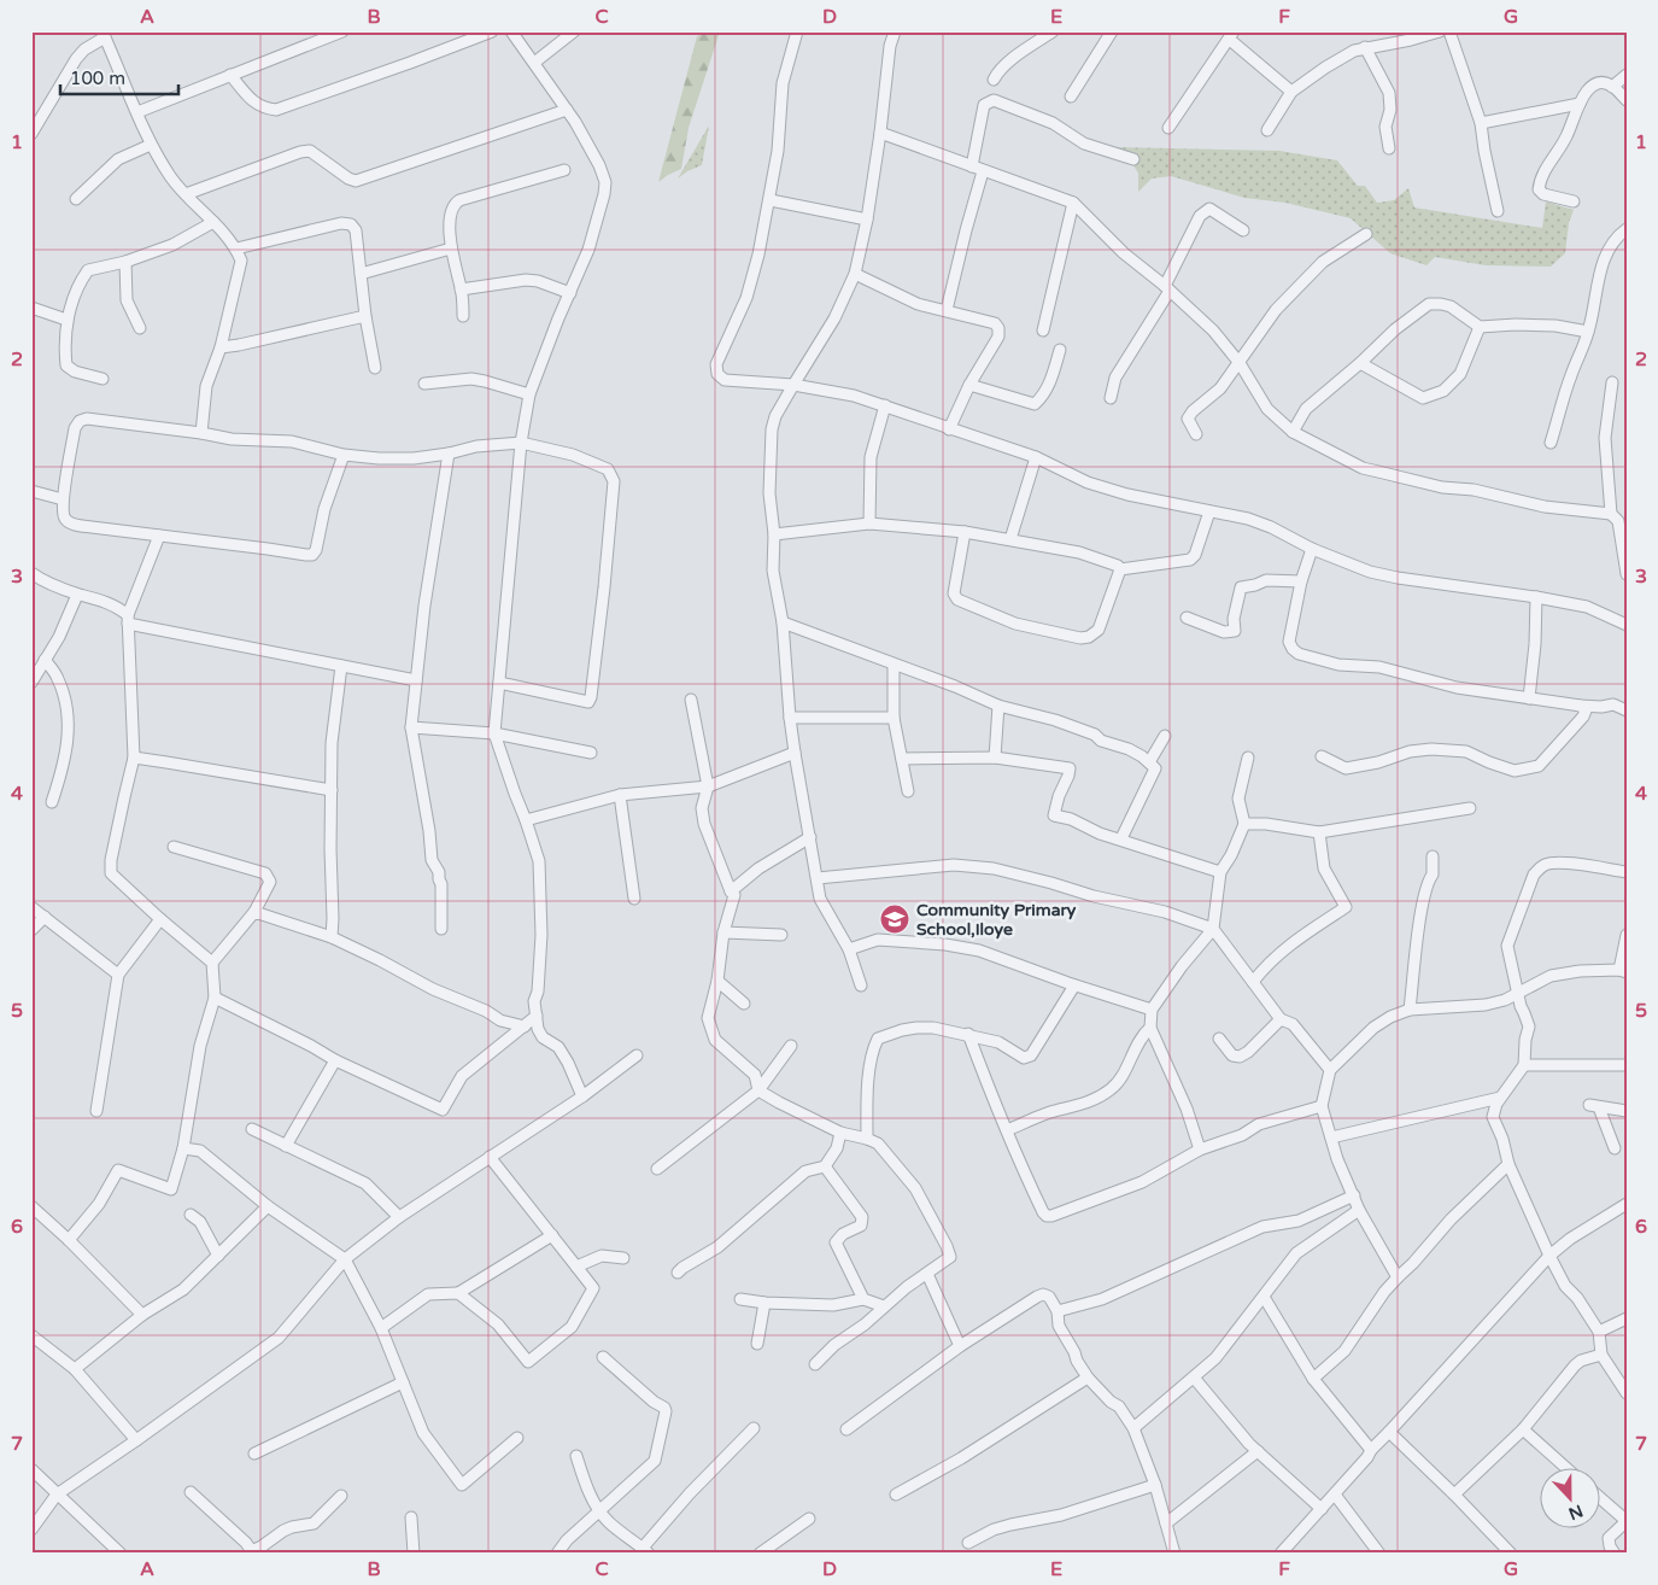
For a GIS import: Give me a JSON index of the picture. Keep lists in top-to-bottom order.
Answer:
{
  "places": {
    "school or university": ["Community Primary School,Iloye"]
  },
  "scale_bar": "100 m",
  "north": "bottom",
  "grid": {
    "columns": [
      "A",
      "B",
      "C",
      "D",
      "E",
      "F",
      "G"
    ],
    "rows": [
      "1",
      "2",
      "3",
      "4",
      "5",
      "6",
      "7"
    ]
  }
}
